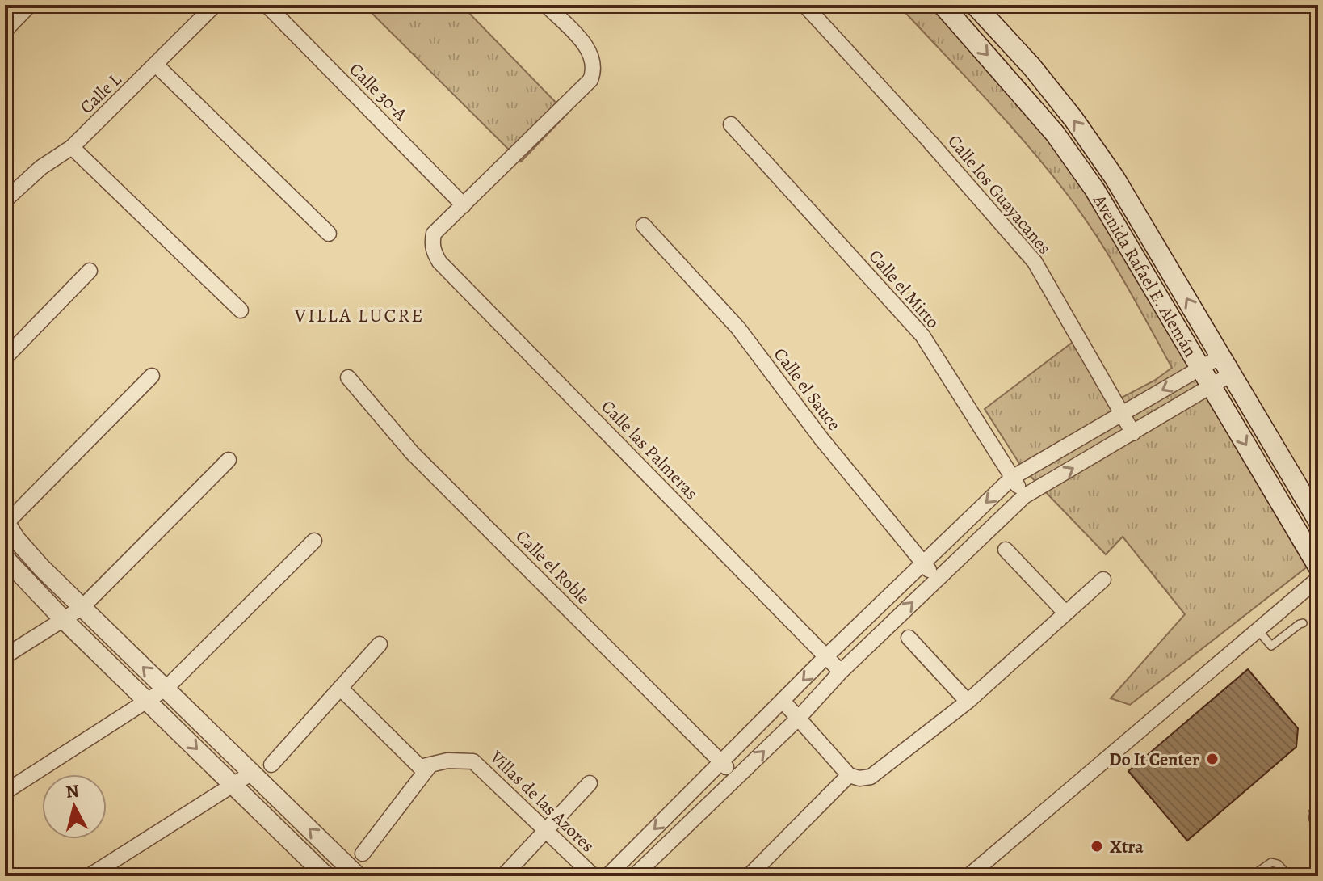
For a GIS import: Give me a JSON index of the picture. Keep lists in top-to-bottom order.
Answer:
{
  "streets": {
    "main road": ["Avenida Rafael E. Alemán"],
    "street": [
      "Calle 30-A",
      "Calle L",
      "Calle los Guayacanes",
      "Calle el Mirto",
      "Calle el Sauce",
      "Calle las Palmeras",
      "Calle el Roble",
      "Villas de las Azores"
    ]
  },
  "crossings": [
    ["Calle 30-A", "Calle las Palmeras"]
  ],
  "districts": ["VILLA LUCRE"],
  "places": ["Do It Center", "Xtra"],
  "north": "top"
}
